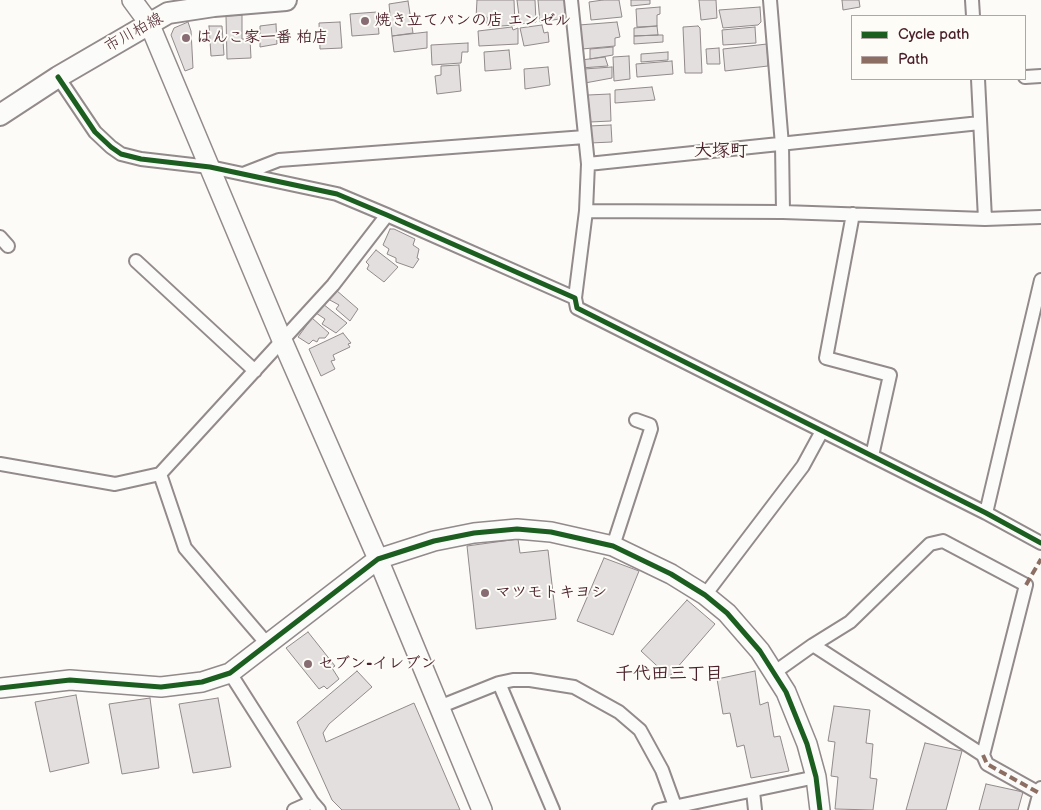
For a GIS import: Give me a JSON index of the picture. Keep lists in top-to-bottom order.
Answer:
{
  "streets": {
    "main road": ["市川柏線"]
  },
  "districts": ["大塚町", "千代田三丁目"],
  "places": [
    "焼き立てパンの店 エンゼル",
    "はんこ家一番 柏店",
    "マツモトキヨシ",
    "セブン-イレブン"
  ],
  "legend": ["Cycle path", "Path"]
}
